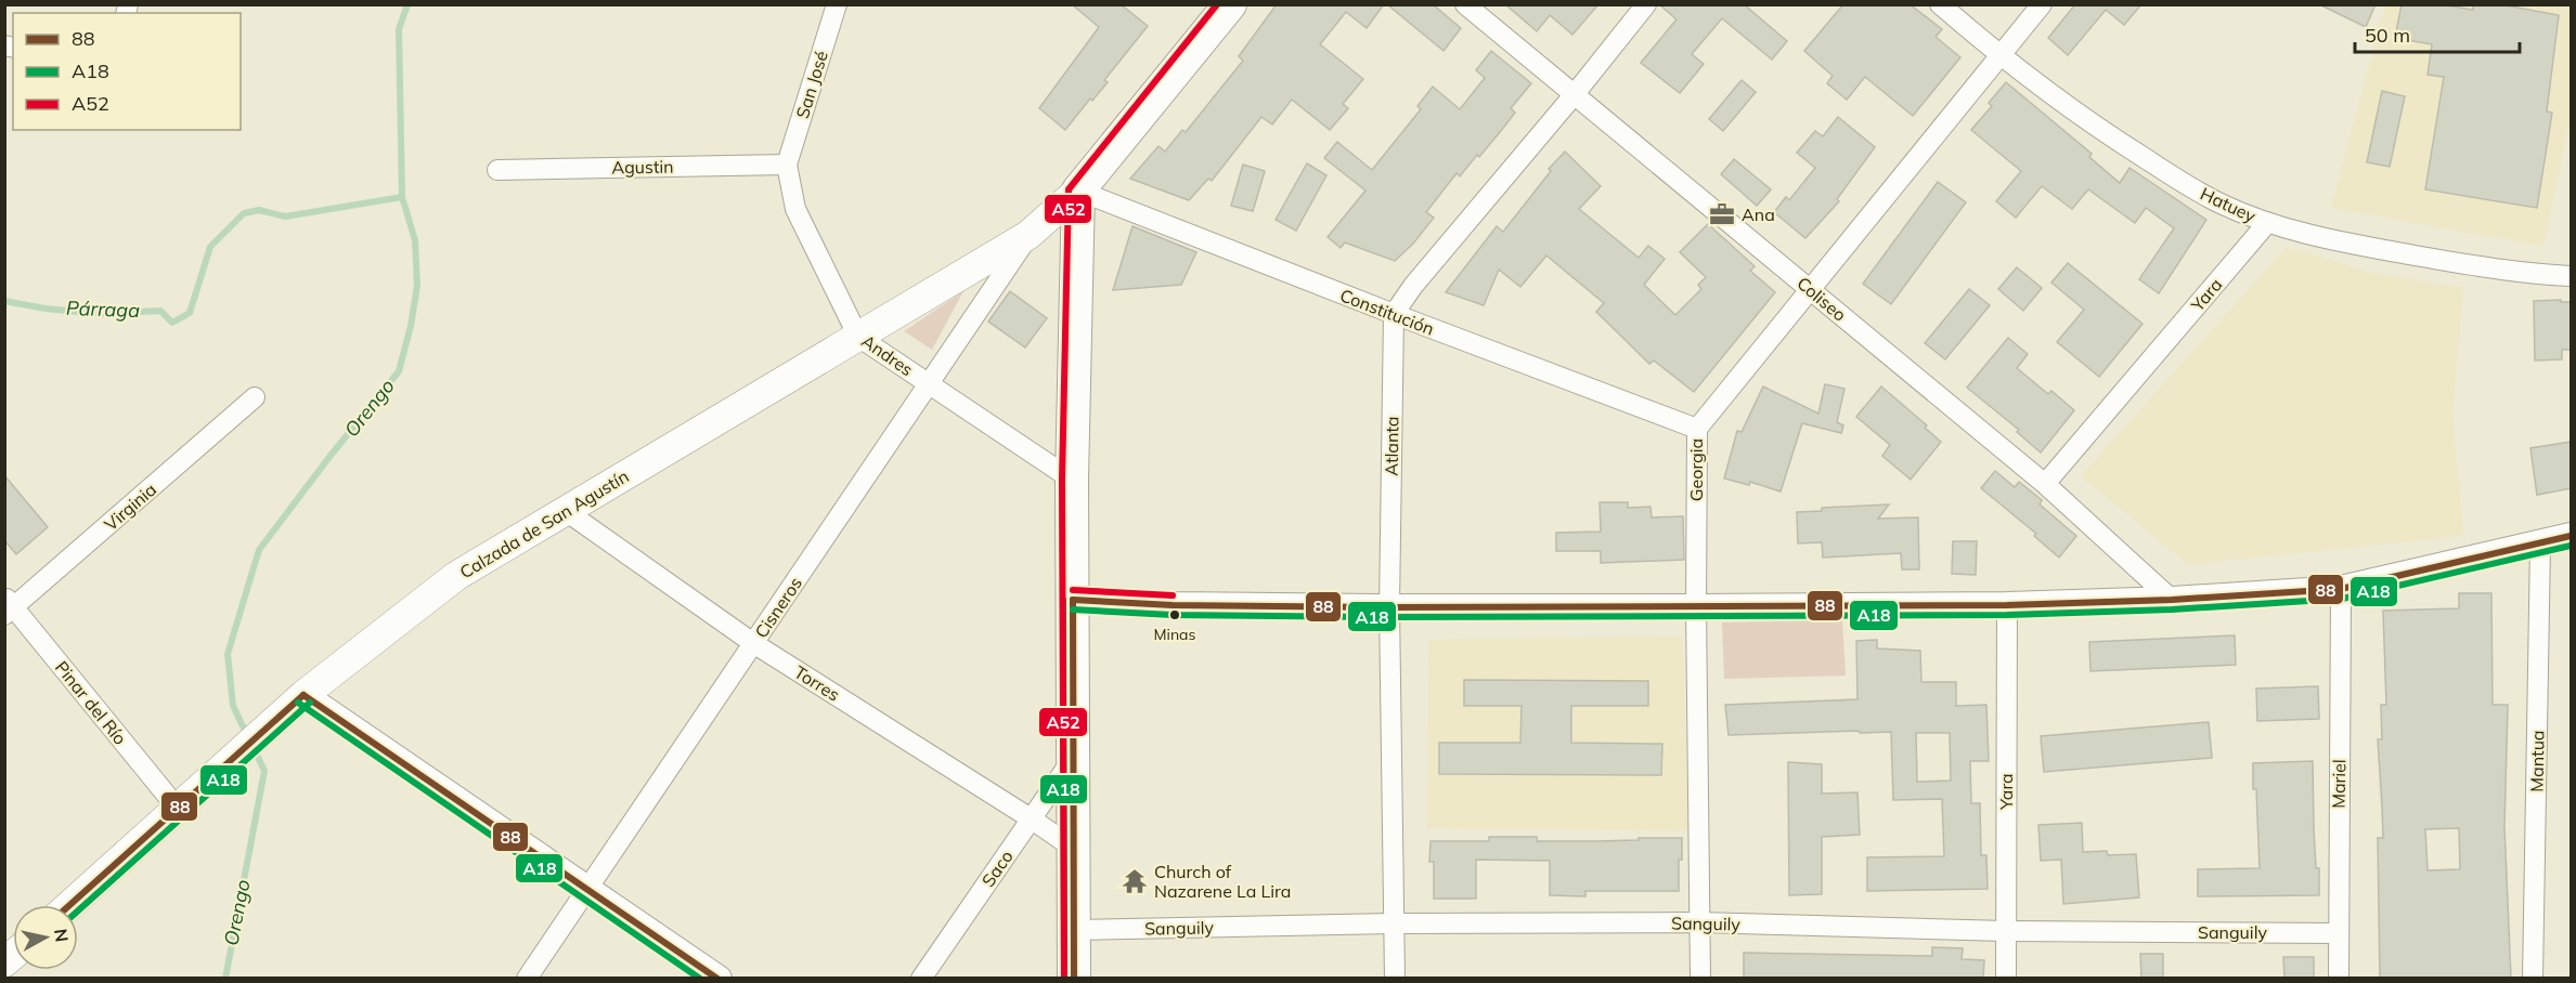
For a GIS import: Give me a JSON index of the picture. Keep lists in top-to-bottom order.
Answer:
{
  "streets": {
    "main road": ["Calzada de San Agustín"],
    "street": [
      "San José",
      "Agustin",
      "Hatuey",
      "Yara",
      "Coliseo",
      "Constitución",
      "Andres",
      "Atlanta",
      "Georgia",
      "Virginia",
      "Cisneros",
      "Torres",
      "Pinar del Río",
      "Mantua",
      "Mariel",
      "Saco",
      "Sanguily"
    ]
  },
  "crossings": [
    ["San José", "Agustin"],
    ["San José", "Andres"],
    ["Agustin", "Andres"],
    ["Hatuey", "Yara"],
    ["Hatuey", "Georgia"],
    ["Yara", "Coliseo"],
    ["Yara", "Sanguily"],
    ["Coliseo", "Georgia"],
    ["Constitución", "Atlanta"],
    ["Constitución", "Georgia"],
    ["Constitución", "Calzada de San Agustín"],
    ["Andres", "Calzada de San Agustín"],
    ["Andres", "Cisneros"],
    ["Atlanta", "Sanguily"],
    ["Georgia", "Sanguily"],
    ["Virginia", "Pinar del Río"],
    ["Calzada de San Agustín", "Cisneros"],
    ["Calzada de San Agustín", "Torres"],
    ["Calzada de San Agustín", "Pinar del Río"],
    ["Cisneros", "Torres"],
    ["Torres", "Saco"],
    ["Mariel", "Sanguily"]
  ],
  "water": ["Párraga", "Orengo"],
  "places": {
    "office": ["Ana"],
    "other": ["Minas"],
    "temple": ["Church of Nazarene La Lira"]
  },
  "lines": ["transit line A52", "transit line 88", "transit line A18"],
  "legend": ["88", "A18", "A52"],
  "scale_bar": "50 m",
  "north": "right"
}
